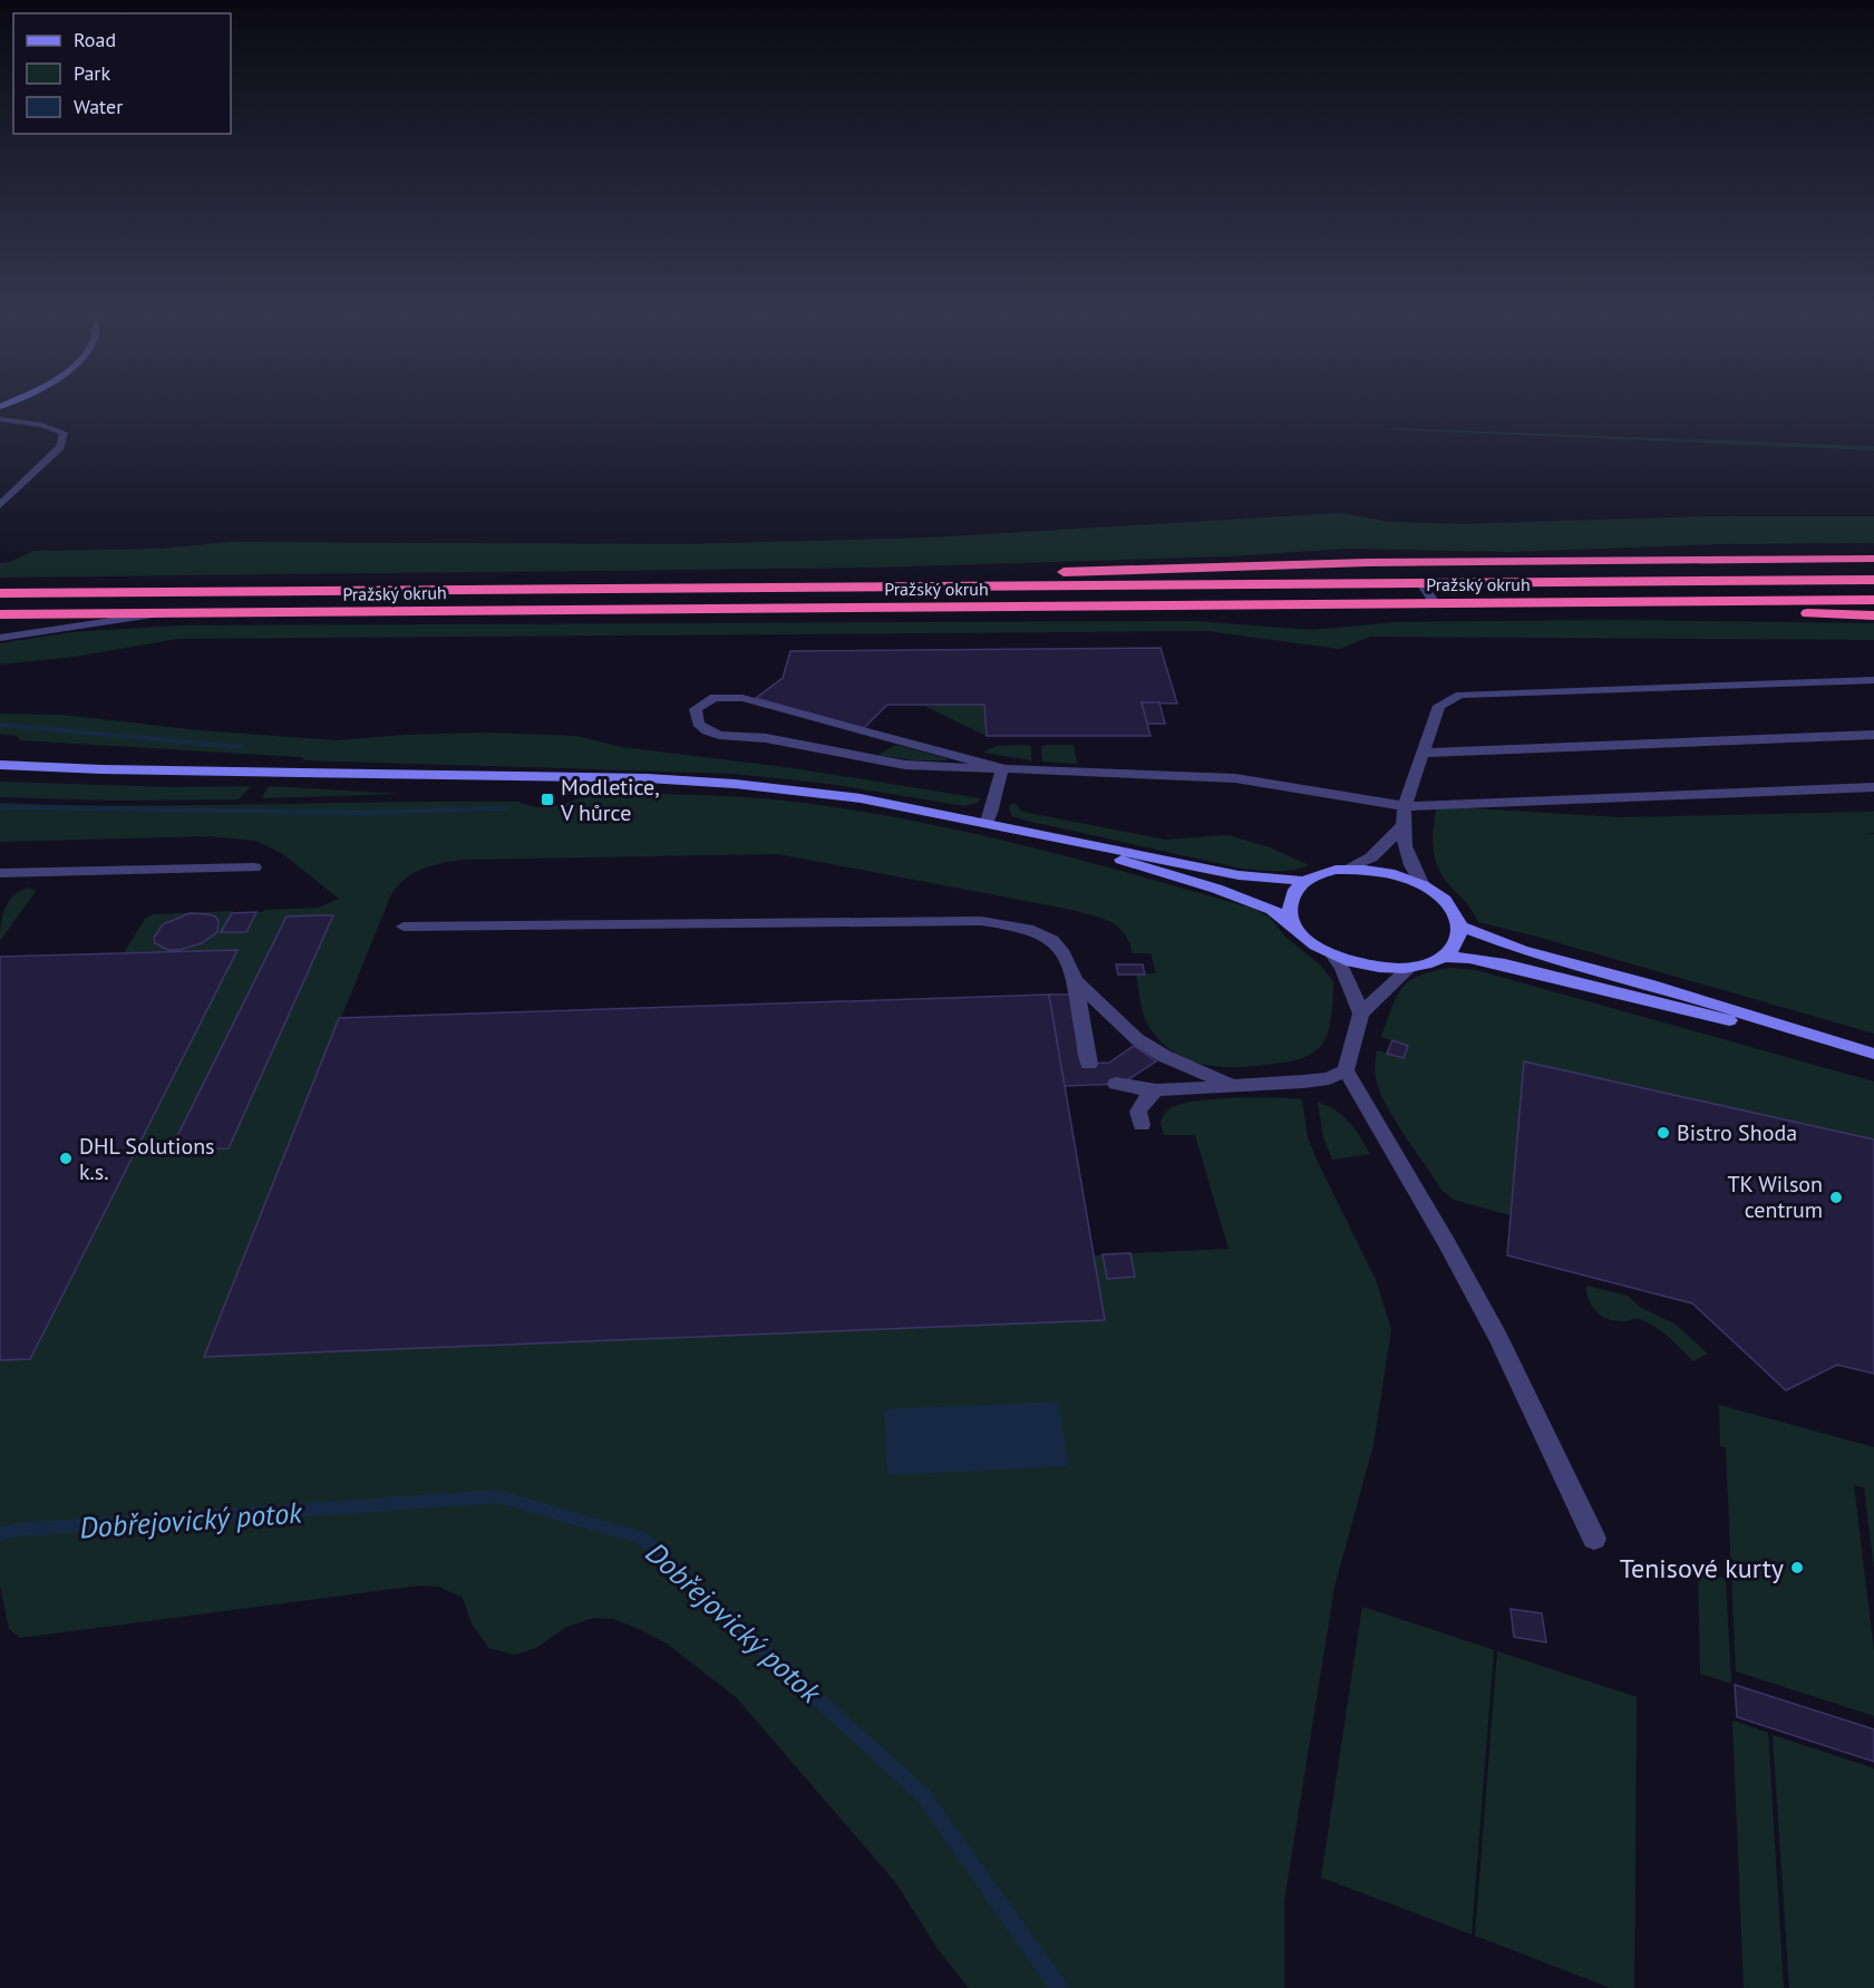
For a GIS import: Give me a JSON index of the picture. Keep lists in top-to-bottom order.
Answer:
{
  "streets": {
    "highway": ["Pražský okruh"]
  },
  "water": ["Dobřejovický potok"],
  "places": {
    "transit": ["Modletice, V hůrce"],
    "other": [
      "Bistro Shoda",
      "DHL Solutions k.s.",
      "TK Wilson centrum",
      "Tenisové kurty"
    ]
  },
  "legend": ["Road", "Park", "Water"]
}
